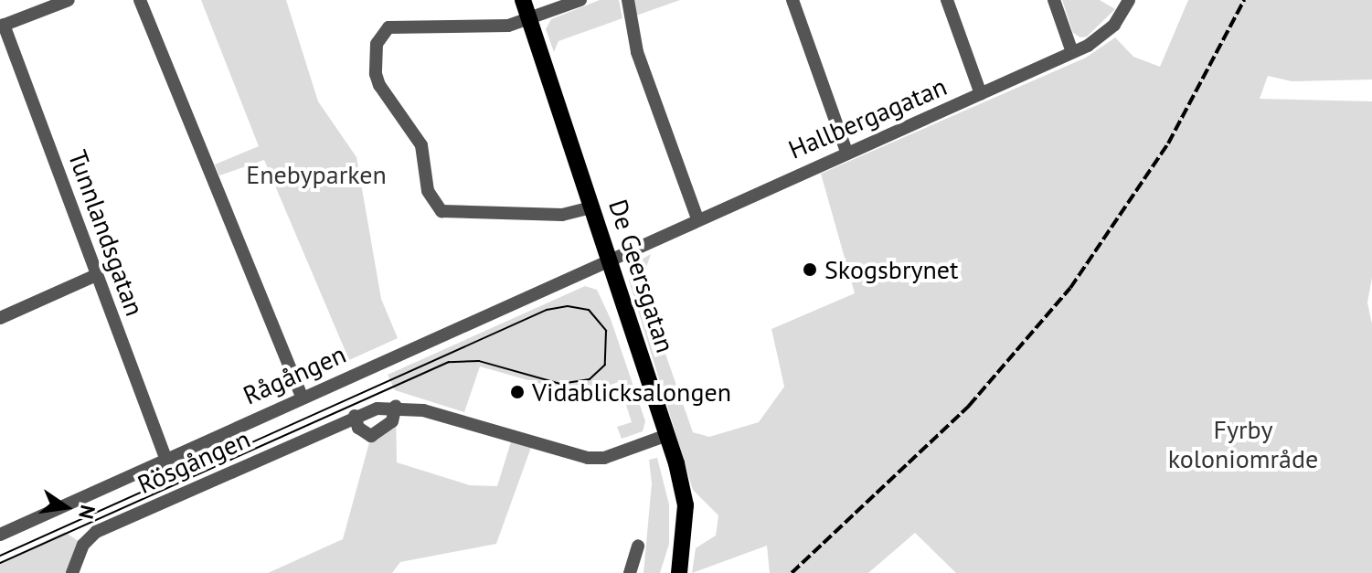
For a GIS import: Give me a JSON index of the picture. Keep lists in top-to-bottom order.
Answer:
{
  "streets": {
    "main road": ["De Geersgatan"],
    "street": [
      "Hallbergagatan",
      "Tunnlandsgatan",
      "Rågången",
      "Rösgången"
    ]
  },
  "crossings": [
    ["Hallbergagatan", "De Geersgatan"],
    ["Hallbergagatan", "Rågången"],
    ["Tunnlandsgatan", "Rågången"],
    ["De Geersgatan", "Rågången"],
    ["De Geersgatan", "Rösgången"]
  ],
  "parks": ["Enebyparken", "Fyrby koloniområde"],
  "places": ["Skogsbrynet", "Vidablicksalongen"],
  "north": "right"
}
